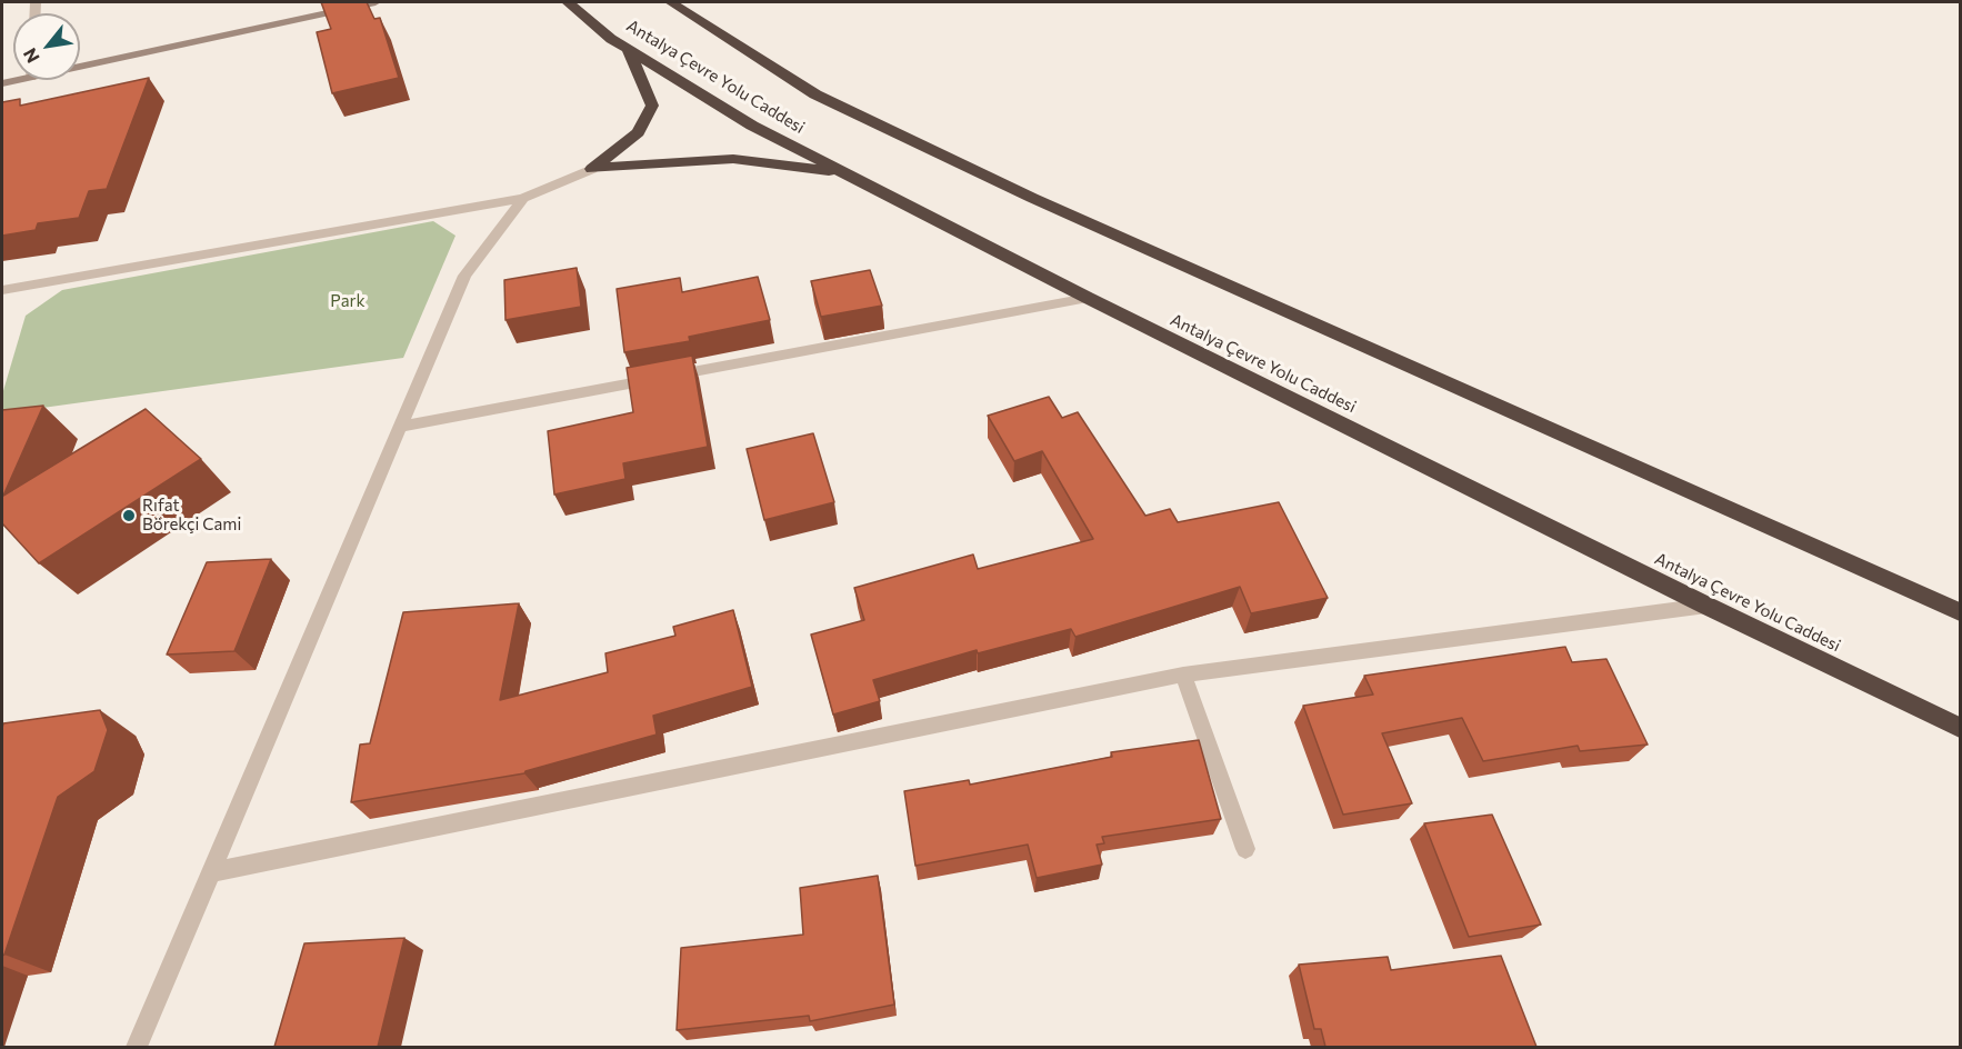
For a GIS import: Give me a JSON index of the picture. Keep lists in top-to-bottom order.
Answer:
{
  "streets": {
    "highway": ["Antalya Çevre Yolu Caddesi"]
  },
  "parks": ["Park"],
  "places": ["Rıfat Börekçi Cami"],
  "north": "bottom left"
}
